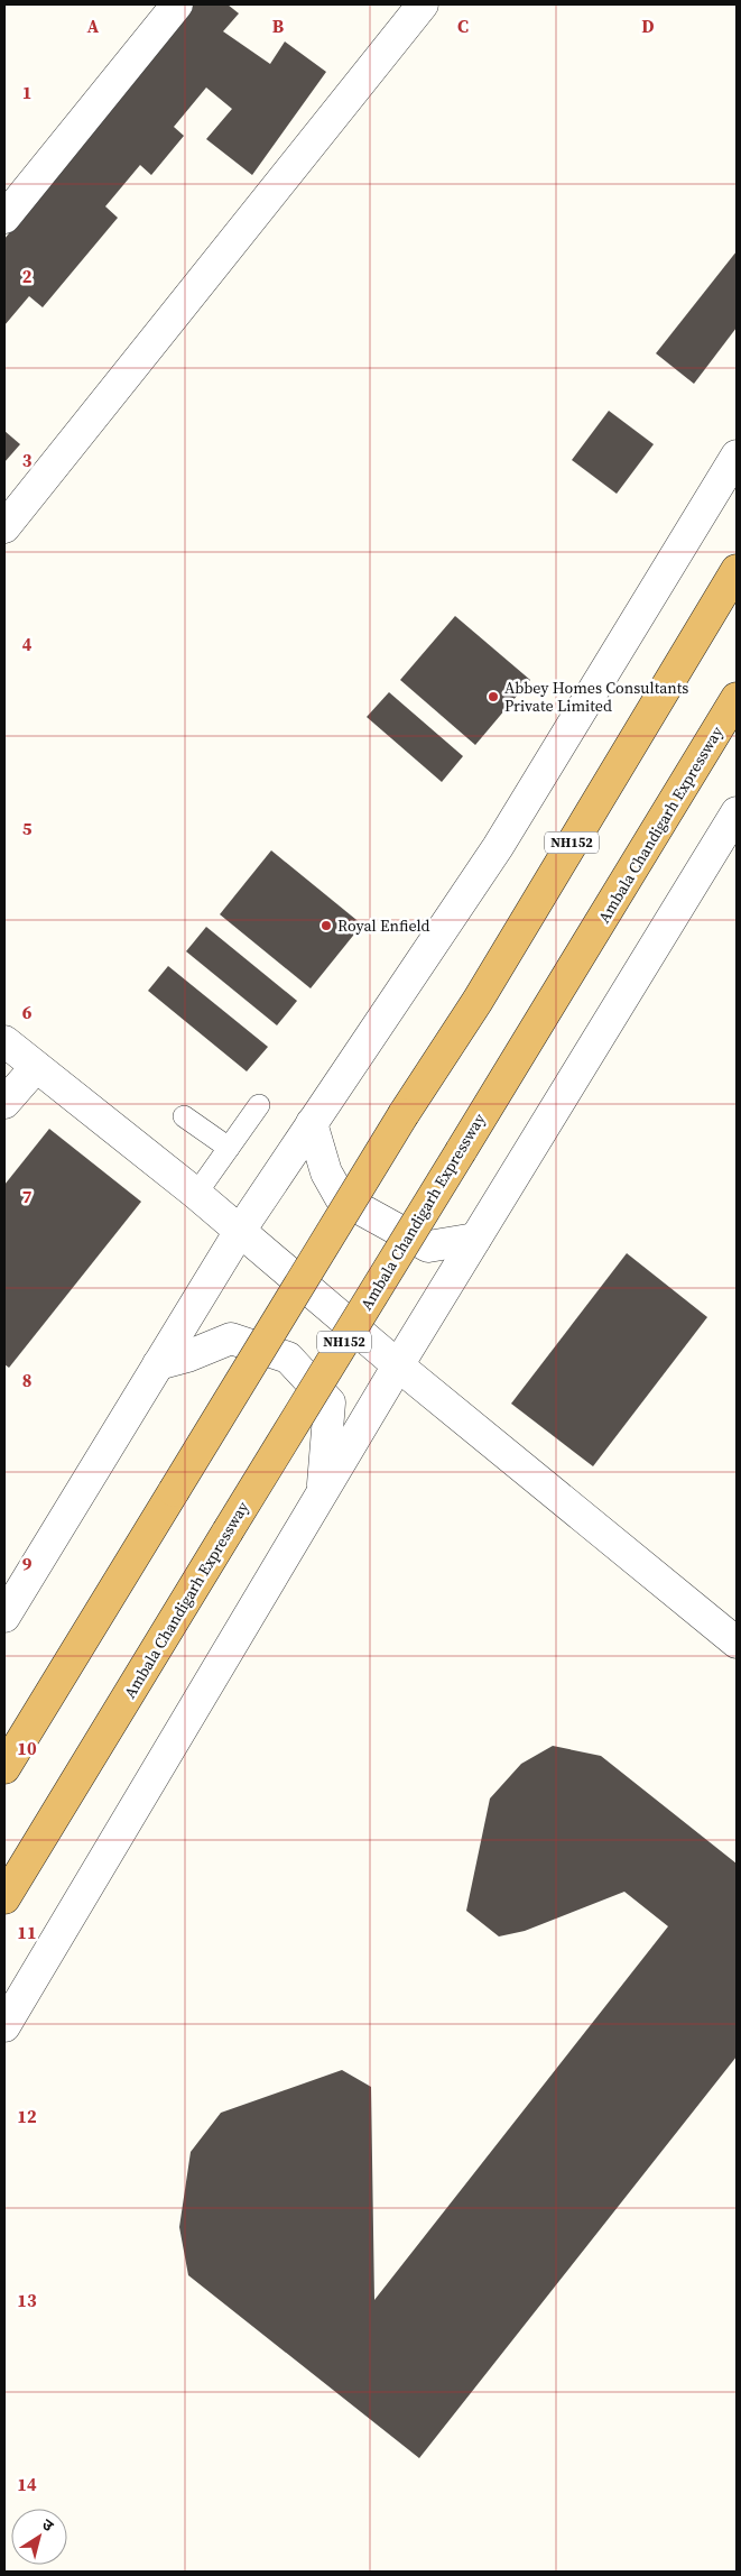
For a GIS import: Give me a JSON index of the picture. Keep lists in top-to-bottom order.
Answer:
{
  "streets": {
    "highway": ["Ambala Chandigarh Expressway", "NH152"]
  },
  "places": ["Abbey Homes Consultants Private Limited", "Royal Enfield"],
  "north": "top right",
  "grid": {
    "columns": [
      "A",
      "B",
      "C",
      "D"
    ],
    "rows": [
      "1",
      "2",
      "3",
      "4",
      "5",
      "6",
      "7",
      "8",
      "9",
      "10",
      "11",
      "12",
      "13",
      "14"
    ]
  }
}
